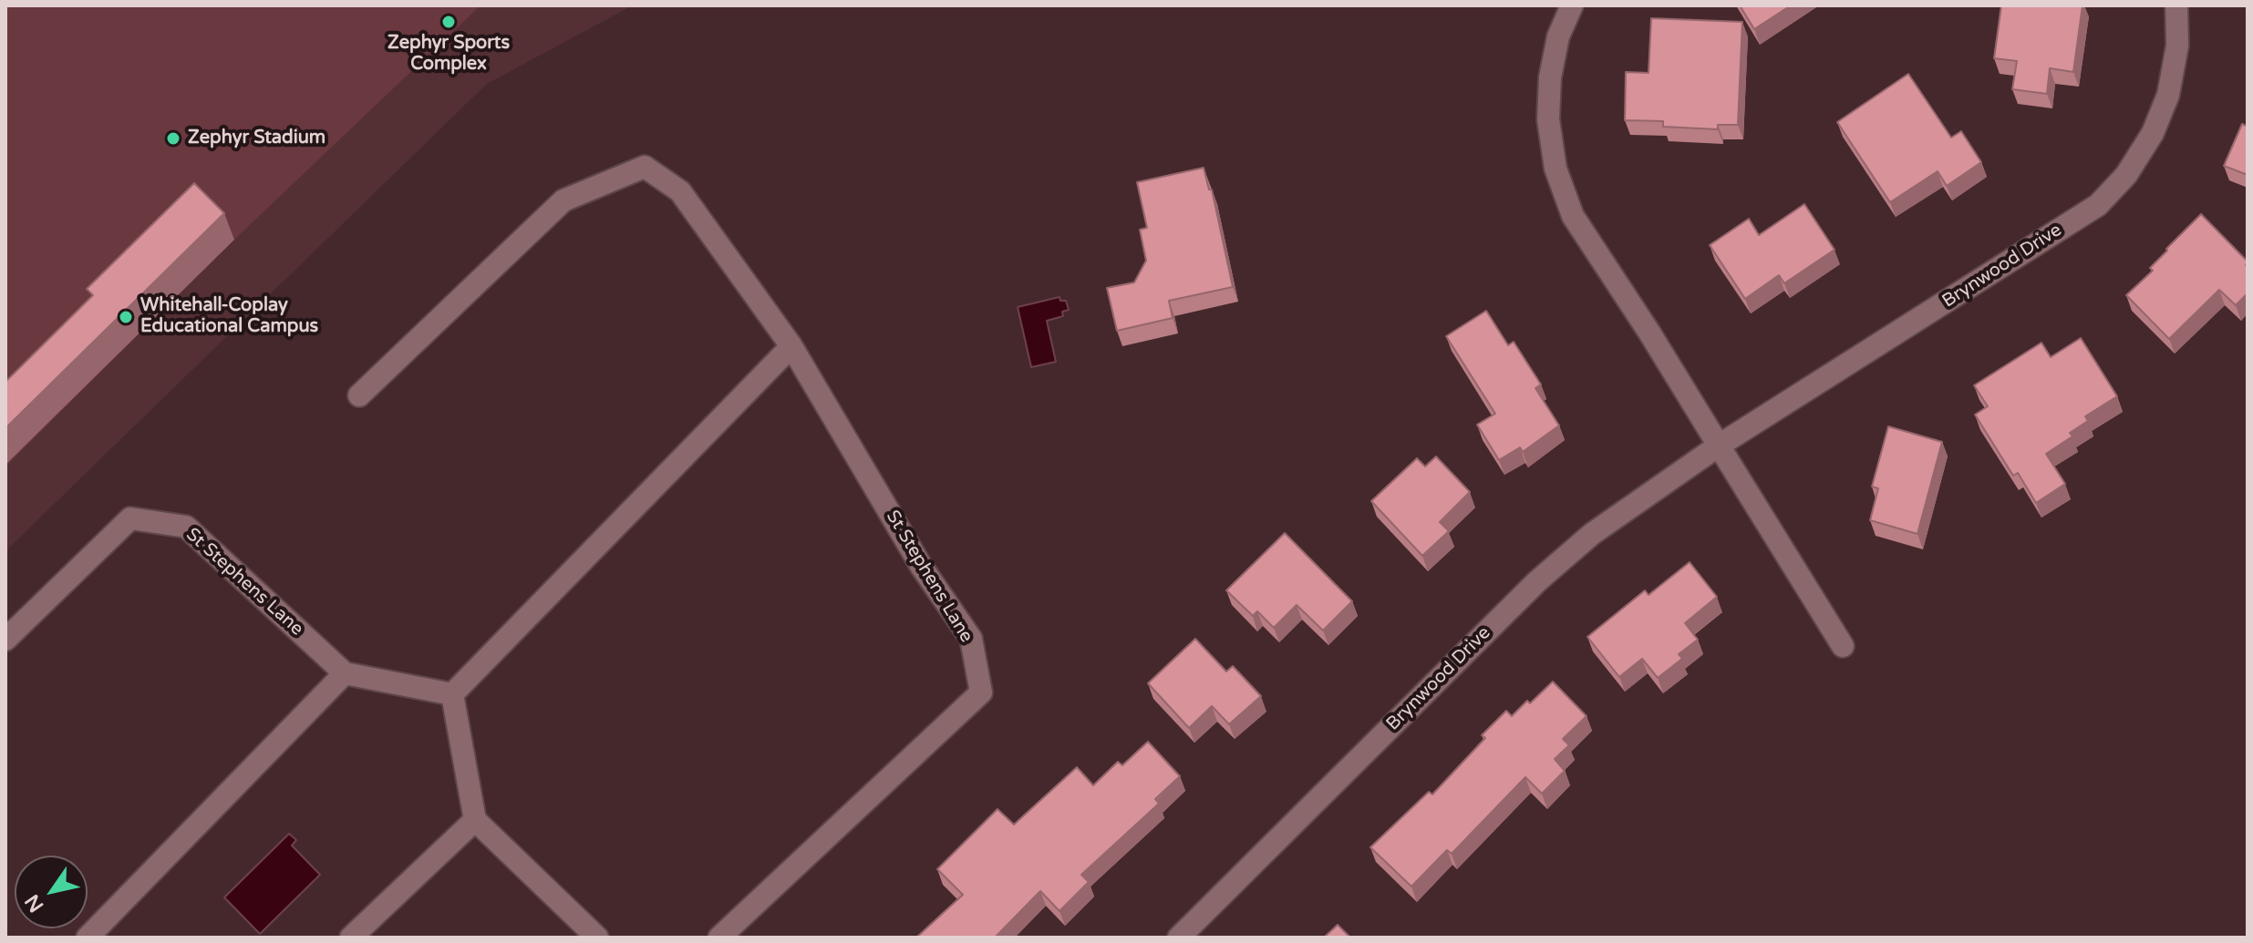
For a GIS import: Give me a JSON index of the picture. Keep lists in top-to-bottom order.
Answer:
{
  "streets": {
    "street": ["Brynwood Drive", "St Stephens Lane"]
  },
  "places": ["Zephyr Sports Complex", "Zephyr Stadium", "Whitehall-Coplay Educational Campus"],
  "north": "bottom left"
}
